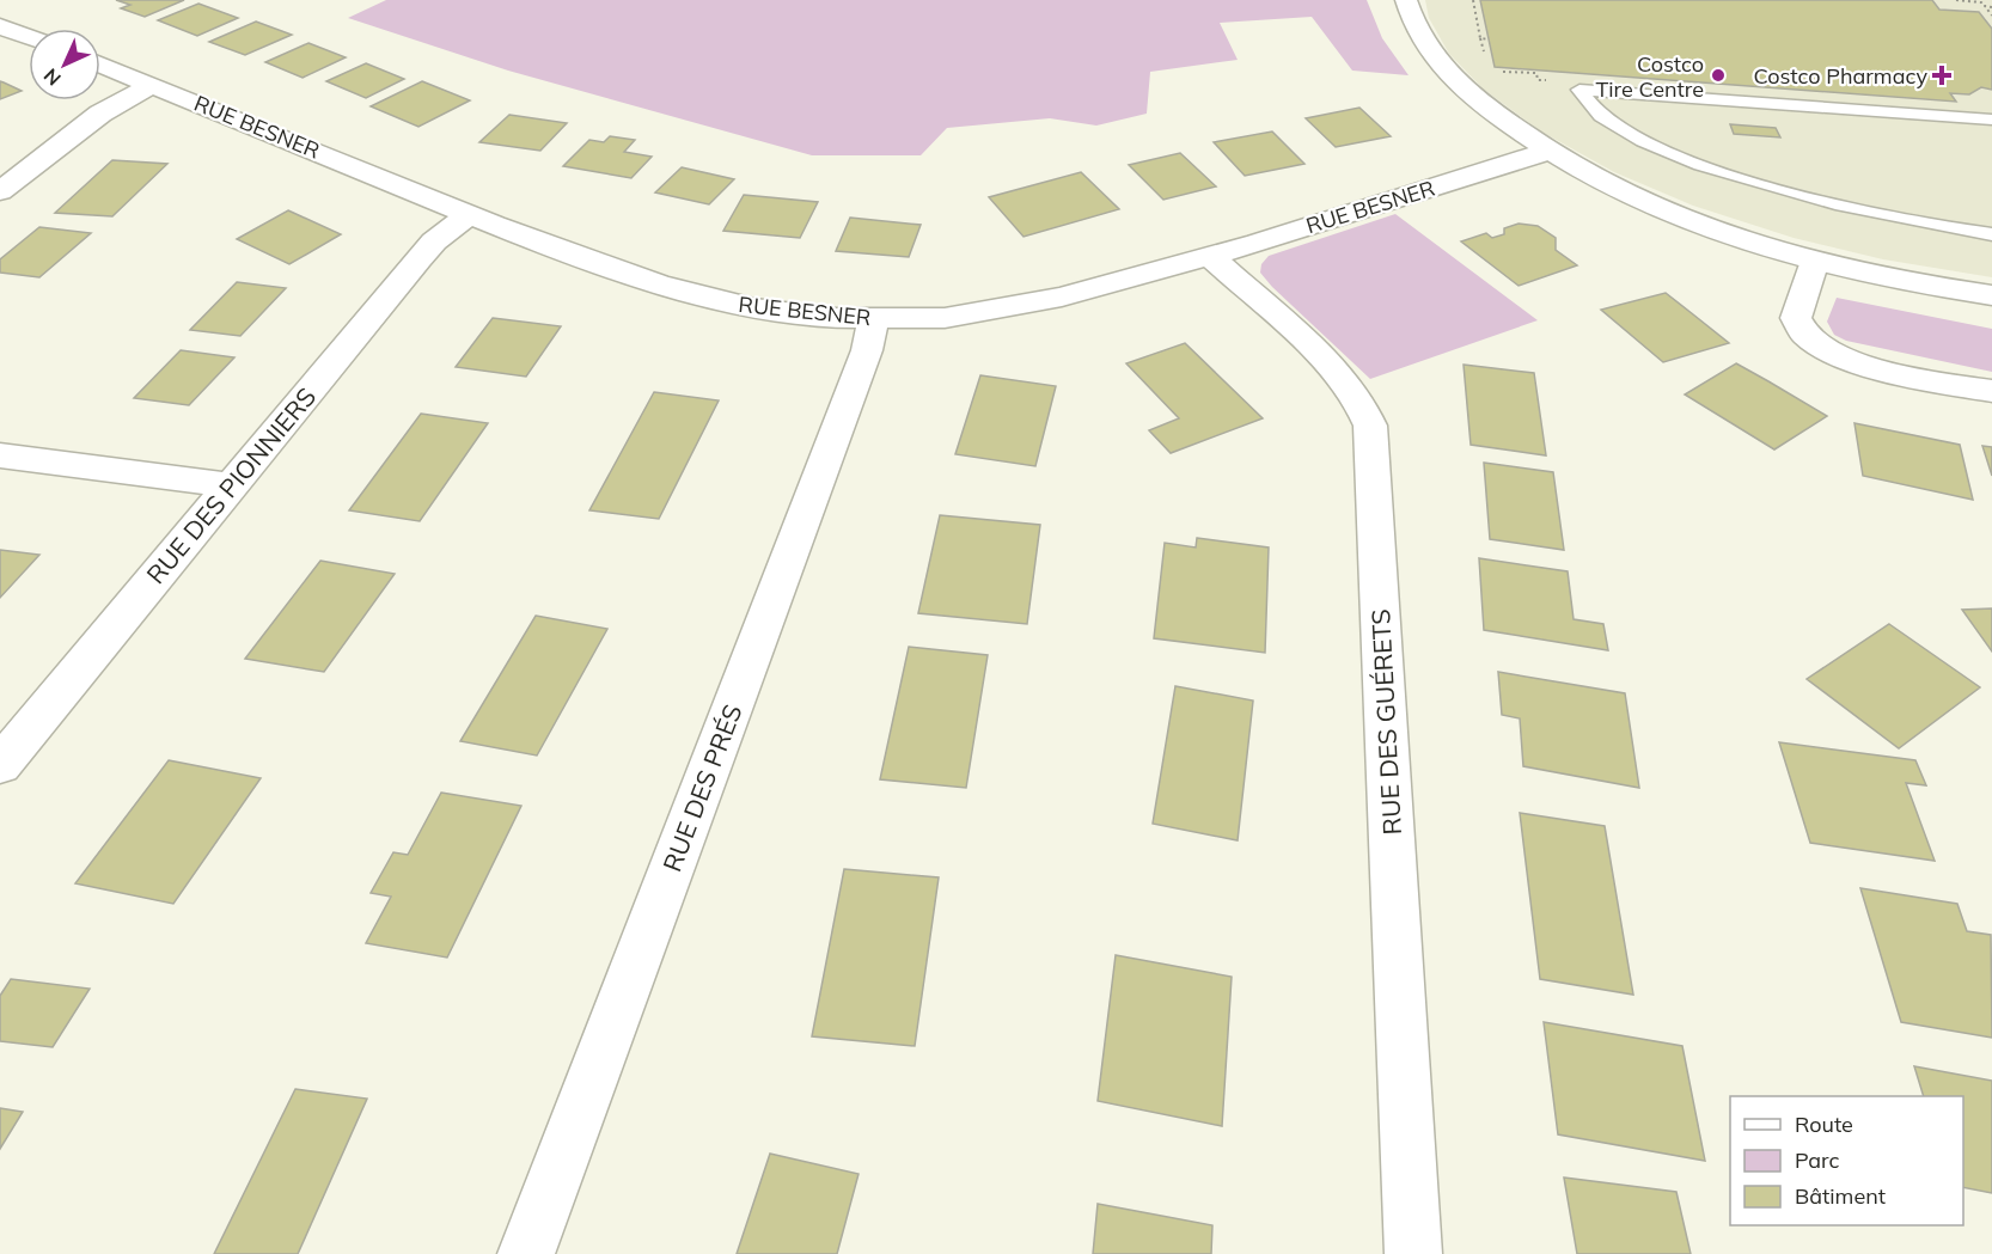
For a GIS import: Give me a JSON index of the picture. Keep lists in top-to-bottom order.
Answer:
{
  "streets": {
    "street": [
      "RUE BESNER",
      "RUE DES PIONNIERS",
      "RUE DES GUÉRETS",
      "RUE DES PRÉS"
    ]
  },
  "crossings": [
    ["RUE BESNER", "RUE DES PIONNIERS"],
    ["RUE BESNER", "RUE DES GUÉRETS"],
    ["RUE BESNER", "RUE DES PRÉS"]
  ],
  "places": {
    "other": ["Costco Tire Centre"],
    "health": ["Costco Pharmacy"]
  },
  "legend": ["Route", "Parc", "Bâtiment"],
  "north": "bottom left"
}
